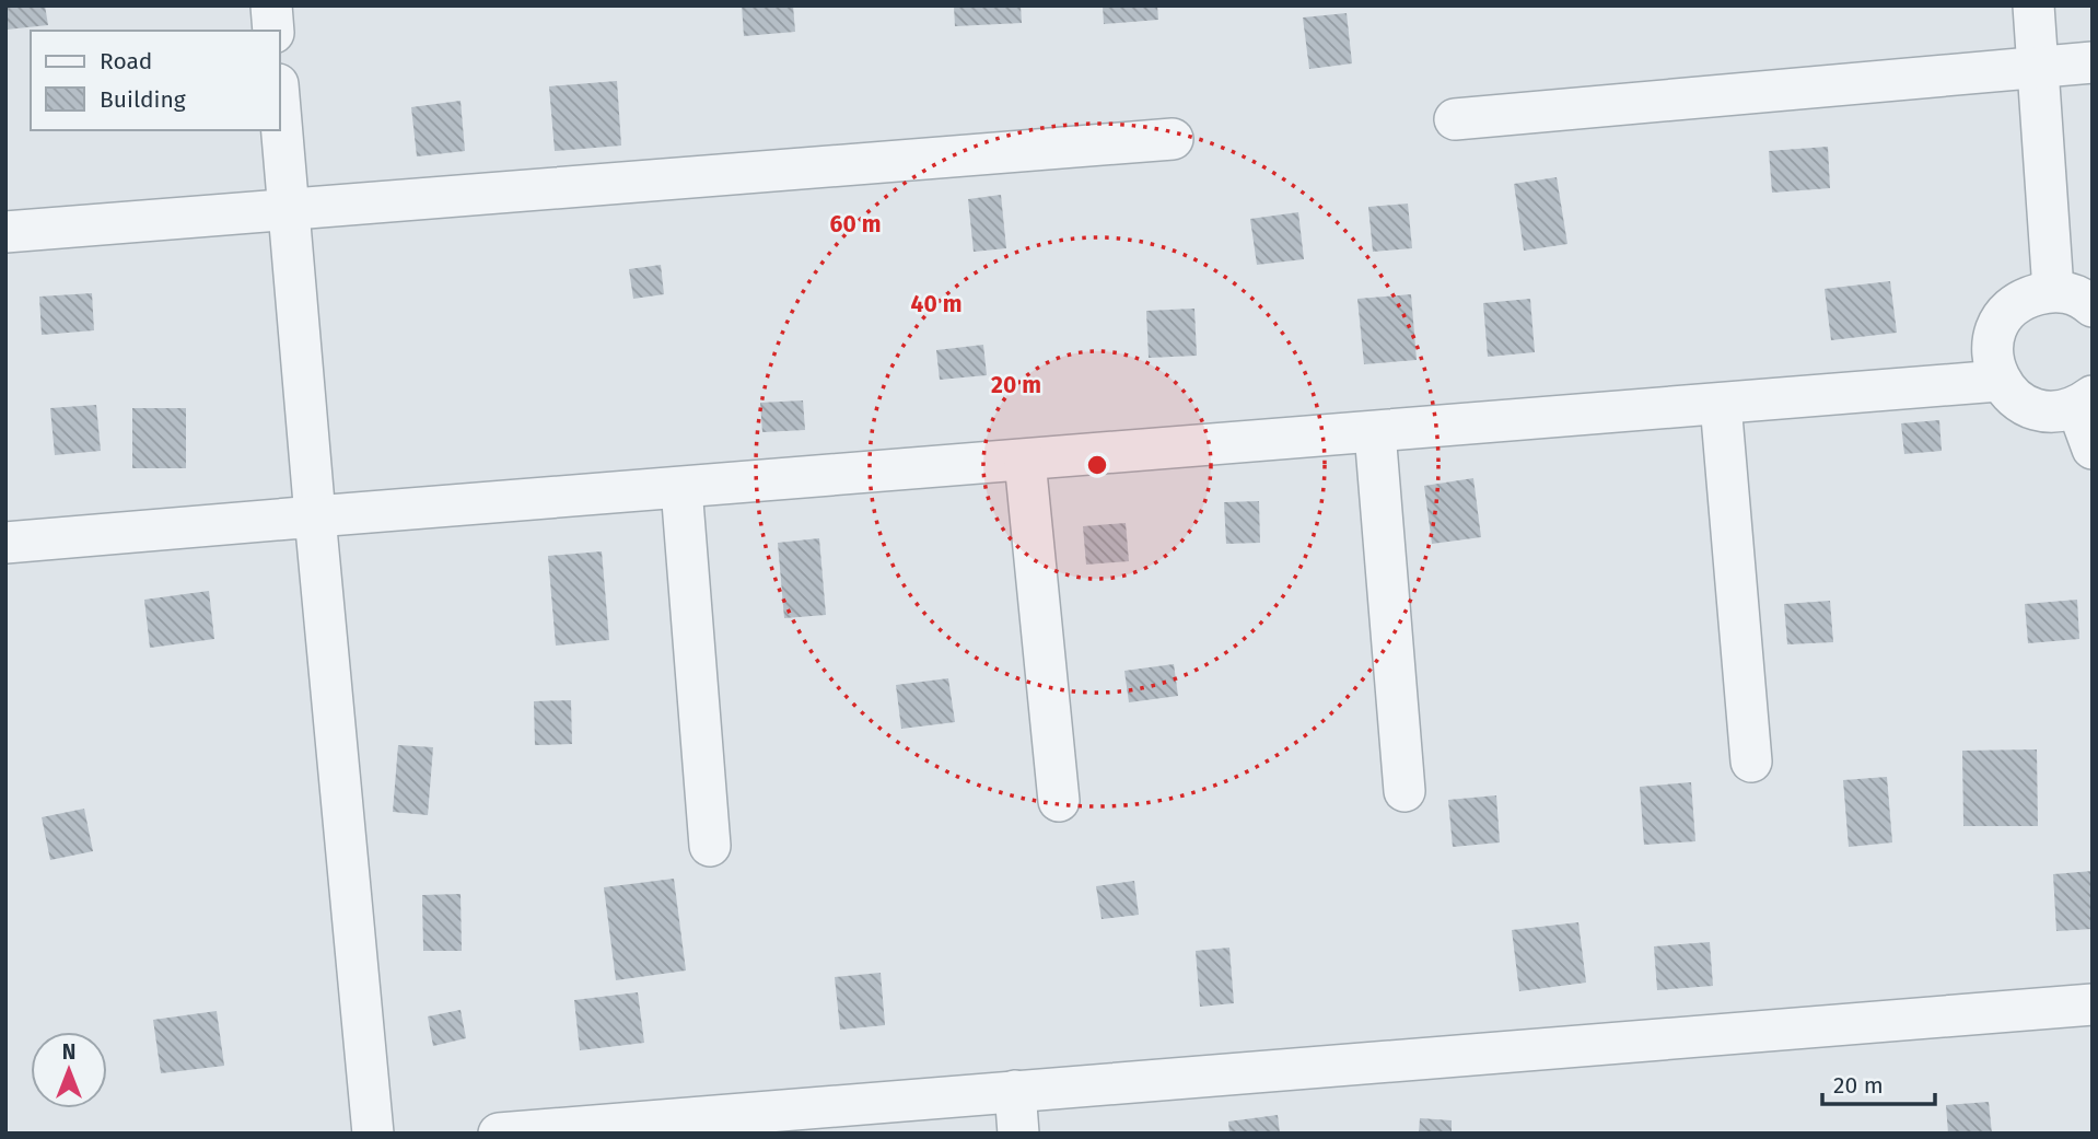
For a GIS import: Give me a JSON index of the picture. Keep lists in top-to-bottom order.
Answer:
{
  "legend": ["Road", "Building"],
  "scale_bar": "20 m",
  "north": "top",
  "rings": ["60 m", "40 m", "20 m"]
}
